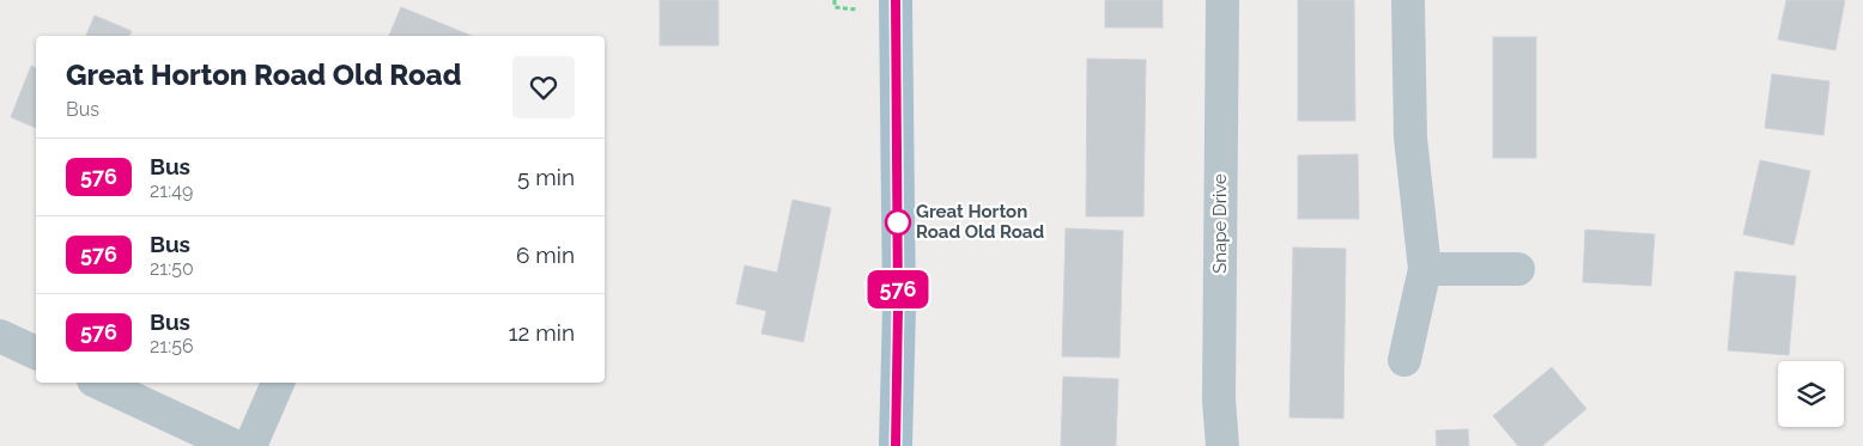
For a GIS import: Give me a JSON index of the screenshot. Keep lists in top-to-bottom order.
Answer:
{
  "streets": {
    "street": ["Snape Drive"]
  },
  "places": ["Great Horton Road Old Road"],
  "lines": ["bus line 576"],
  "page": {
    "on_map": "576",
    "heading": ["Great Horton Road Old Road", "Bus"],
    "list": [
      {
        "mark": "576",
        "name": "Bus",
        "note": "21:49",
        "value": "5 min"
      },
      {
        "mark": "576",
        "name": "Bus",
        "note": "21:50",
        "value": "6 min"
      },
      {
        "mark": "576",
        "name": "Bus",
        "note": "21:56",
        "value": "12 min"
      }
    ]
  }
}
